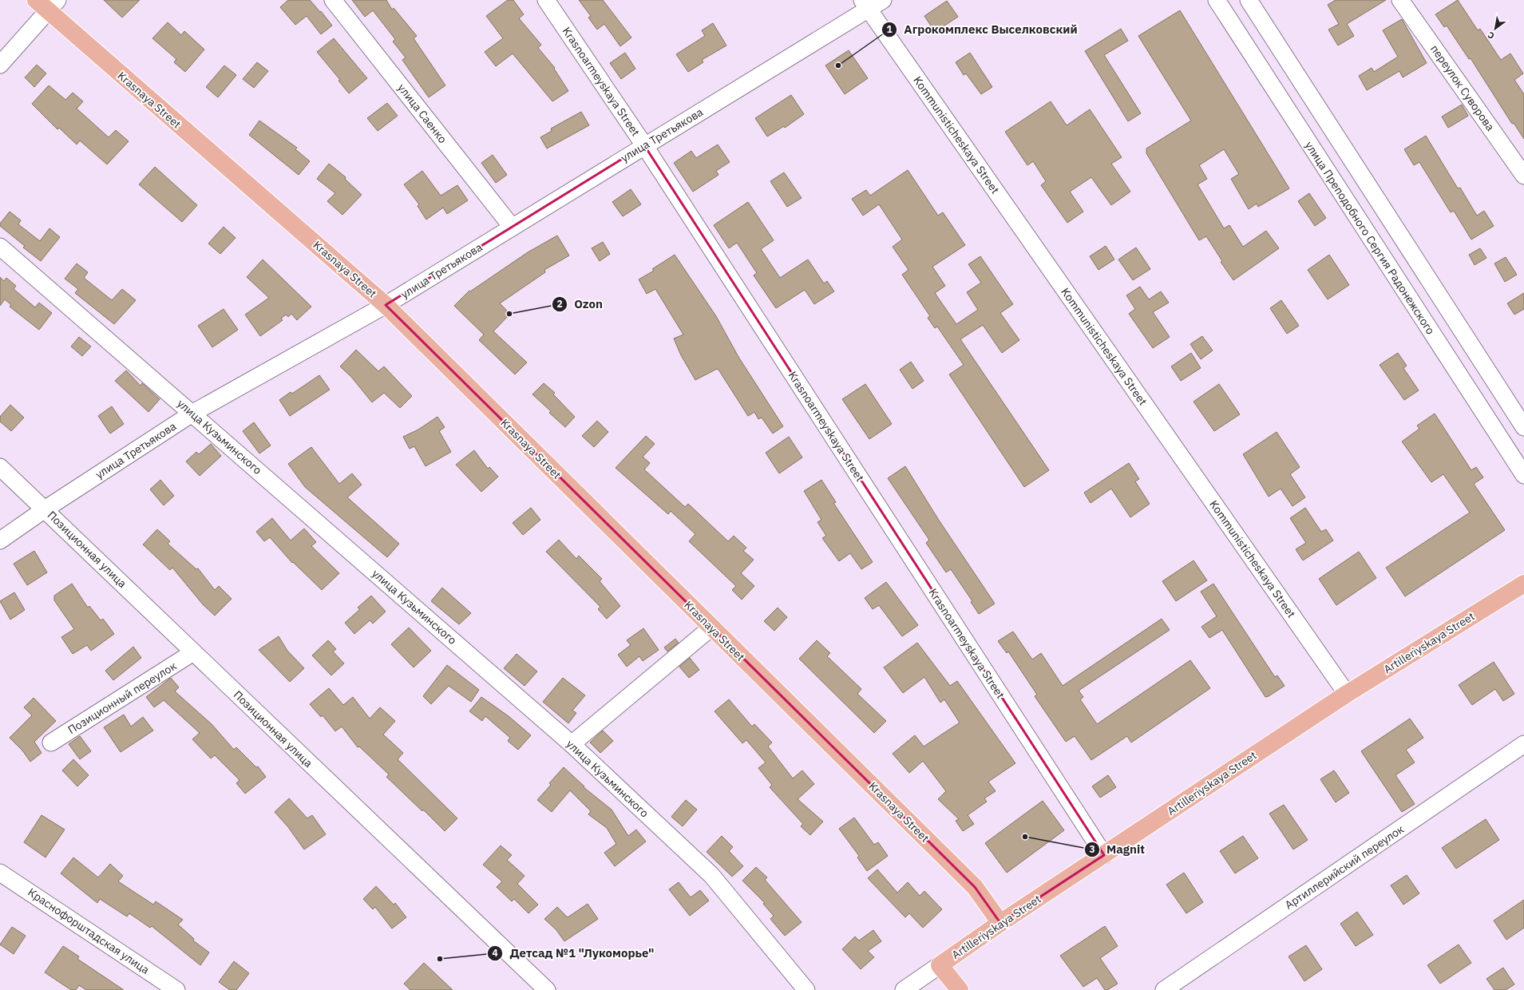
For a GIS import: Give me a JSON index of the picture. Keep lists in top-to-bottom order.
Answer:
{
  "streets": {
    "main road": ["Krasnaya Street", "Artilleriyskaya Street"],
    "street": [
      "Krasnoarmeyskaya Street",
      "переулок Суворова",
      "улица Саенко",
      "улица Третьякова",
      "Kommunisticheskaya Street",
      "улица Преподобного Сергия Радонежского",
      "улица Кузьминского",
      "Позиционная улица",
      "Позиционный переулок",
      "Артиллерийский переулок",
      "Краснофорштадская улица"
    ]
  },
  "crossings": [
    ["Krasnoarmeyskaya Street", "улица Третьякова"],
    ["Krasnoarmeyskaya Street", "Artilleriyskaya Street"],
    ["Krasnaya Street", "улица Третьякова"],
    ["Krasnaya Street", "Artilleriyskaya Street"],
    ["улица Саенко", "улица Третьякова"],
    ["улица Третьякова", "Kommunisticheskaya Street"],
    ["улица Третьякова", "улица Кузьминского"],
    ["улица Третьякова", "Позиционная улица"],
    ["Kommunisticheskaya Street", "Artilleriyskaya Street"],
    ["Позиционная улица", "Позиционный переулок"]
  ],
  "places": [
    "Агрокомплекс Выселковский",
    "Ozon",
    "Magnit",
    "Детсад №1 \"Лукоморье\""
  ],
  "north": "bottom left"
}
